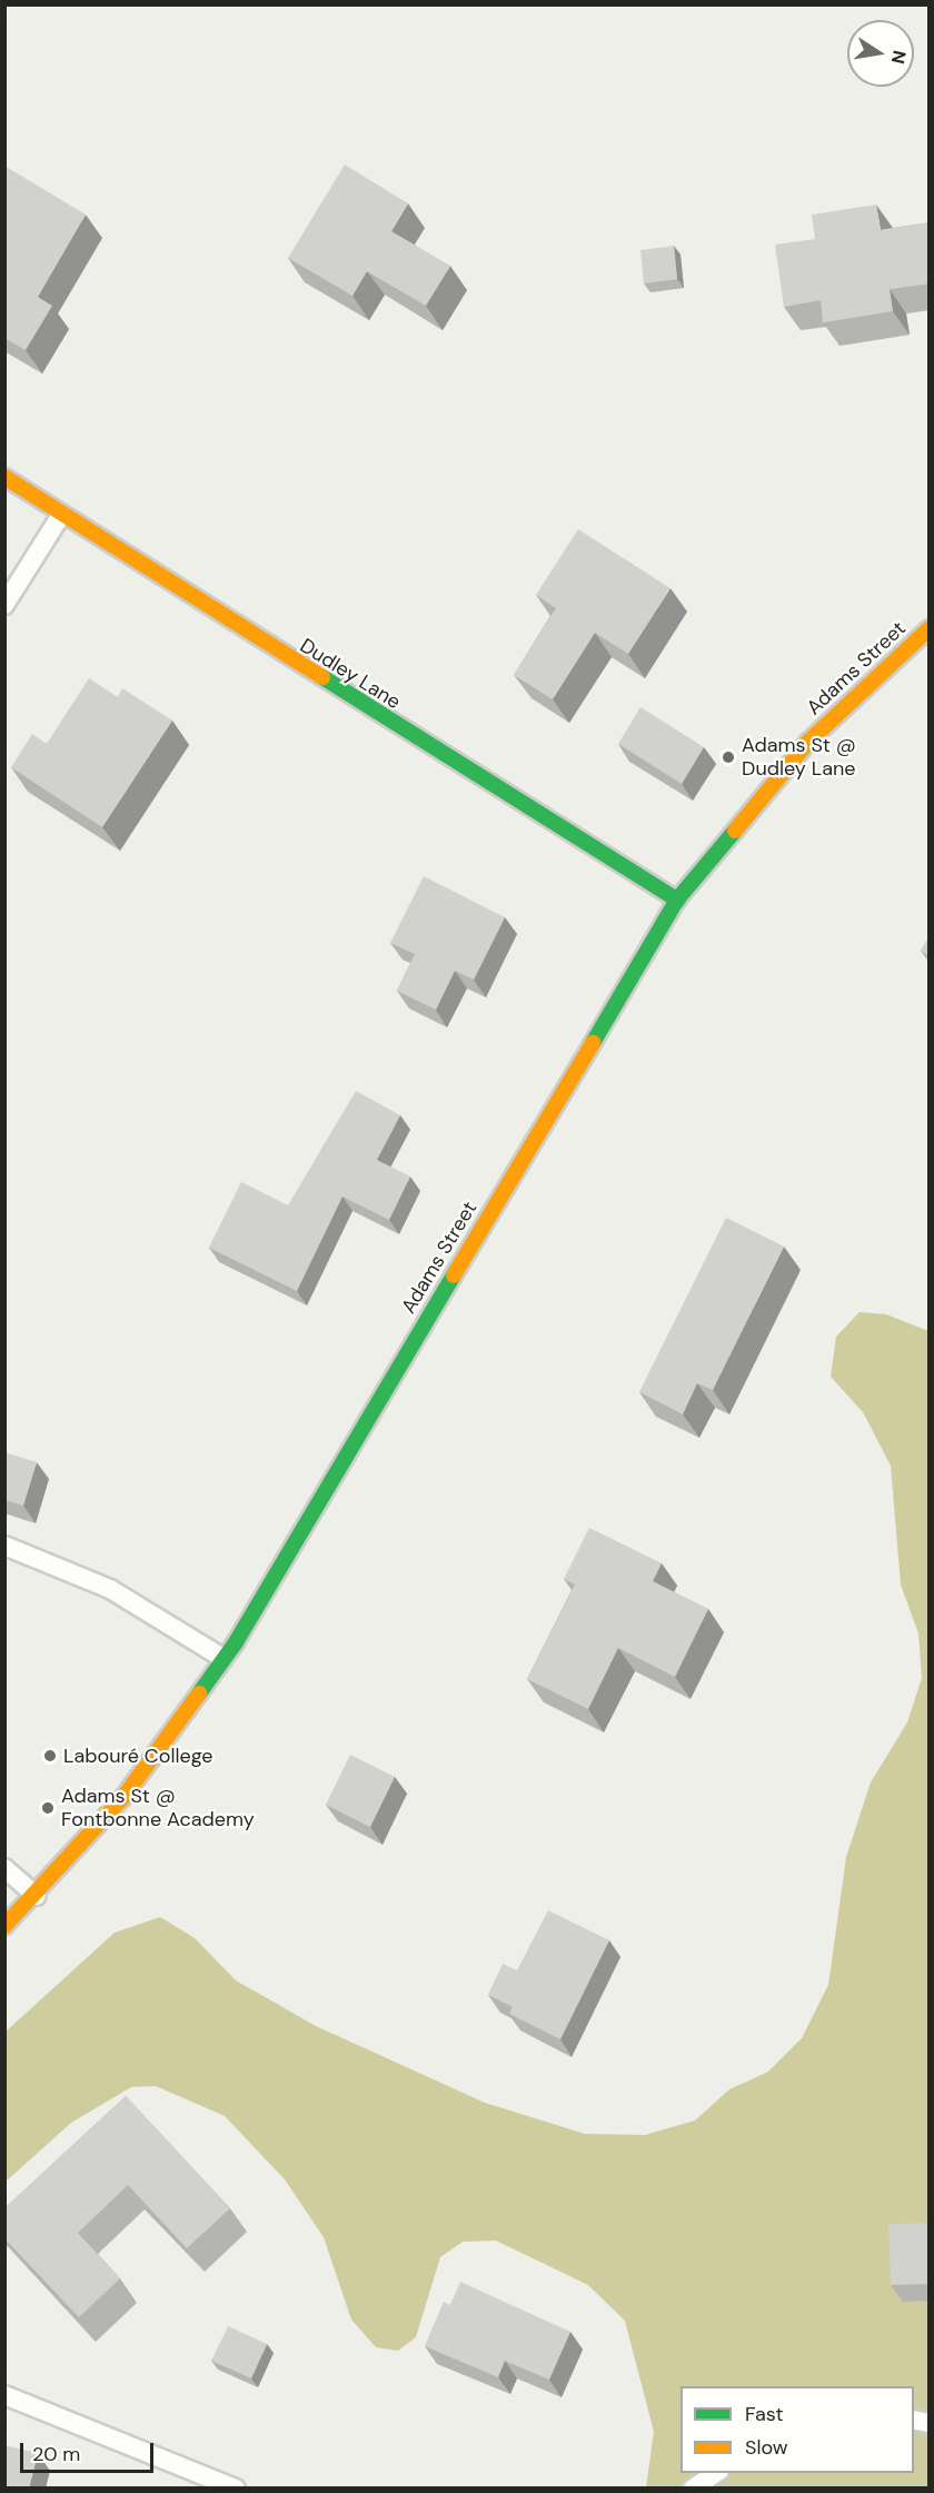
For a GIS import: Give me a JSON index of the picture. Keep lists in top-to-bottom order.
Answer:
{
  "streets": {
    "main road": ["Adams Street", "Dudley Lane"]
  },
  "crossings": [
    ["Adams Street", "Dudley Lane"]
  ],
  "places": ["Adams St @ Dudley Lane", "Labouré College", "Adams St @ Fontbonne Academy"],
  "legend": ["Fast", "Slow"],
  "scale_bar": "20 m",
  "north": "right"
}
